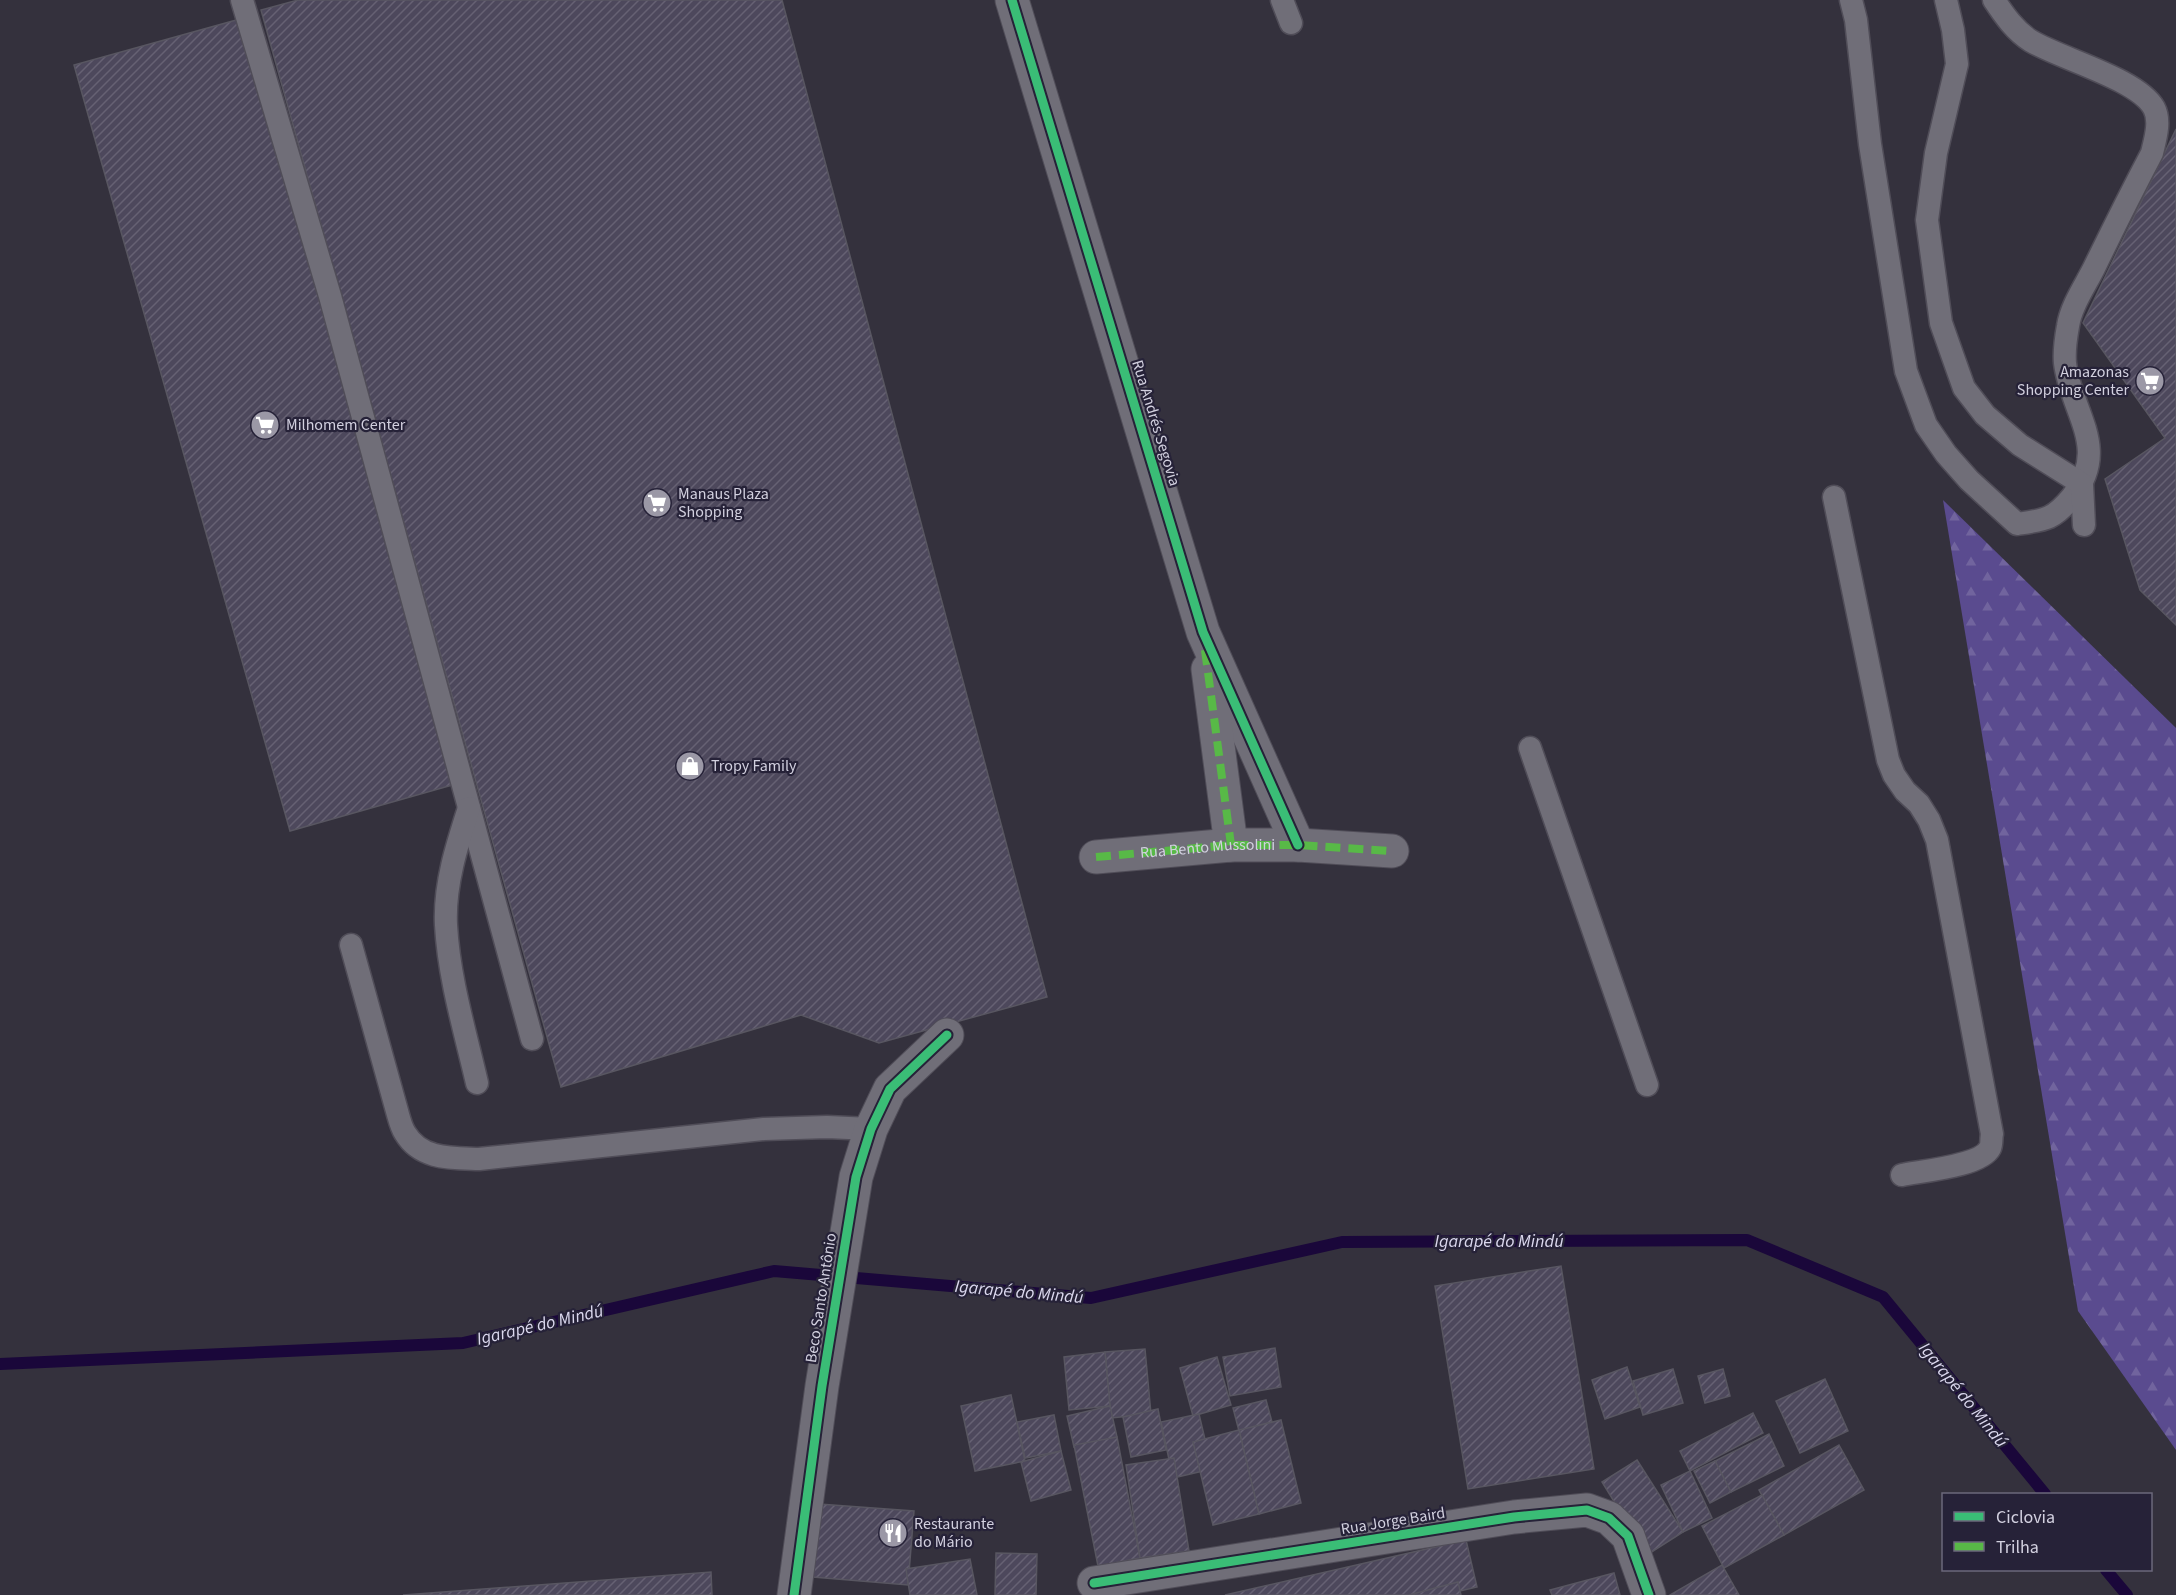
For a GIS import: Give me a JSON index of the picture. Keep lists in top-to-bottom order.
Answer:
{
  "streets": {
    "street": [
      "Rua Andrés Segovia",
      "Rua Bento Mussolini",
      "Beco Santo Antônio",
      "Rua Jorge Baird"
    ]
  },
  "crossings": [
    ["Rua Andrés Segovia", "Rua Bento Mussolini"]
  ],
  "water": ["Igarapé do Mindú"],
  "places": {
    "supermarket": ["Amazonas Shopping Center", "Milhomem Center", "Manaus Plaza Shopping"],
    "shop": ["Tropy Family"],
    "restaurant": ["Restaurante do Mário"]
  },
  "legend": ["Ciclovia", "Trilha"]
}
